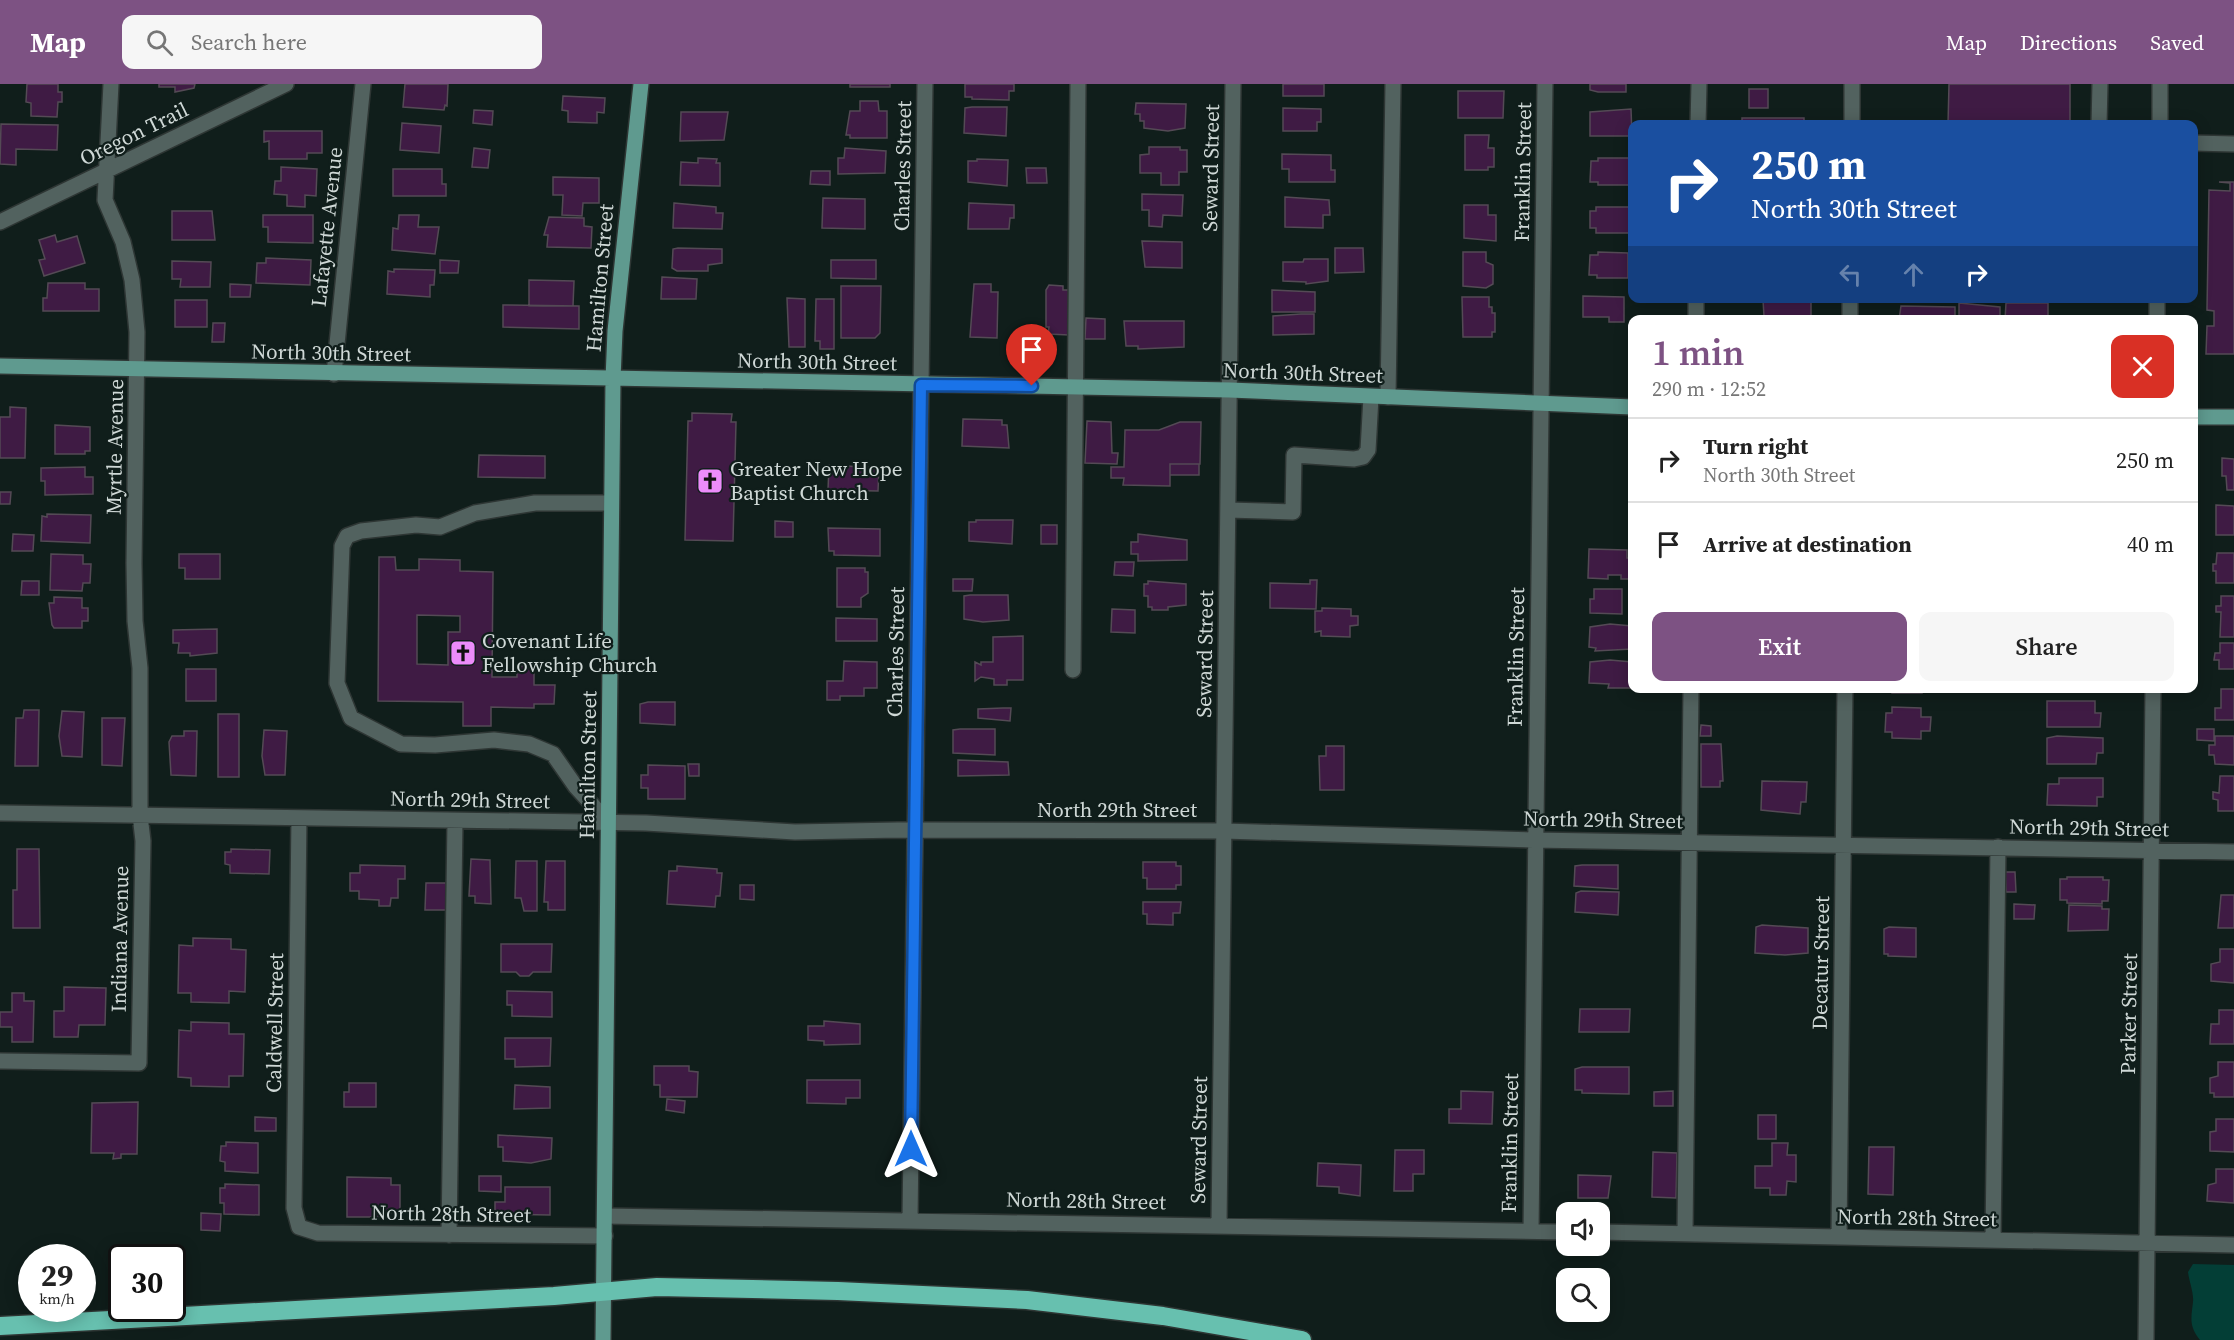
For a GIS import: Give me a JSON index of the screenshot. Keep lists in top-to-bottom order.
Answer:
{
  "streets": {
    "main road": ["Hamilton Street", "North 30th Street"],
    "street": [
      "Oregon Trail",
      "Charles Street",
      "Seward Street",
      "Franklin Street",
      "Lafayette Avenue",
      "Myrtle Avenue",
      "North 29th Street",
      "Indiana Avenue",
      "Decatur Street",
      "Parker Street",
      "Caldwell Street",
      "North 28th Street"
    ]
  },
  "crossings": [
    ["Oregon Trail", "Myrtle Avenue"],
    ["Charles Street", "North 30th Street"],
    ["Charles Street", "North 29th Street"],
    ["Charles Street", "North 28th Street"],
    ["Seward Street", "North 30th Street"],
    ["Seward Street", "North 29th Street"],
    ["Seward Street", "North 28th Street"],
    ["Franklin Street", "North 30th Street"],
    ["Franklin Street", "North 29th Street"],
    ["Franklin Street", "North 28th Street"],
    ["Lafayette Avenue", "North 30th Street"],
    ["Hamilton Street", "North 30th Street"],
    ["Hamilton Street", "North 29th Street"],
    ["Hamilton Street", "North 28th Street"],
    ["North 30th Street", "Myrtle Avenue"],
    ["Myrtle Avenue", "North 29th Street"],
    ["Myrtle Avenue", "Indiana Avenue"],
    ["North 29th Street", "Indiana Avenue"],
    ["North 29th Street", "Decatur Street"],
    ["North 29th Street", "Parker Street"],
    ["North 29th Street", "Caldwell Street"],
    ["Decatur Street", "North 28th Street"],
    ["Parker Street", "North 28th Street"],
    ["Caldwell Street", "North 28th Street"]
  ],
  "places": {
    "church": ["Greater New Hope Baptist Church", "Covenant Life Fellowship Church"]
  },
  "page": {
    "header": "Map",
    "search": "Search here",
    "nav": ["Map", "Directions", "Saved"],
    "turn": ["250 m", "North 30th Street"],
    "heading": ["1 min", "290 m · 12:52"],
    "list": [
      {
        "name": "Turn right",
        "note": "North 30th Street",
        "value": "250 m"
      },
      {
        "name": "Arrive at destination",
        "value": "40 m"
      }
    ],
    "buttons": ["Exit", "Share"],
    "speed": "29 km/h",
    "limit": "30"
  }
}
